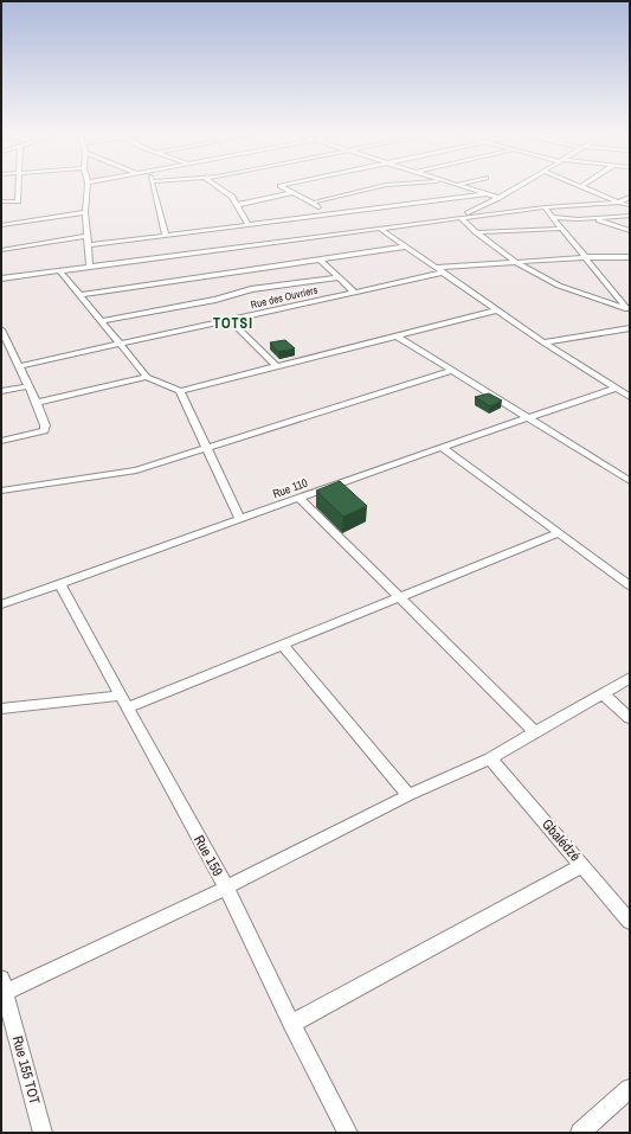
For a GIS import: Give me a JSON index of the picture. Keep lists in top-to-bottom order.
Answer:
{
  "streets": {
    "street": [
      "Rue des Ouvriers",
      "Rue 110",
      "Gbalédzé",
      "Rue 159",
      "Rue 155 TOT"
    ]
  },
  "crossings": [
    ["Rue 110", "Rue 159"]
  ],
  "districts": ["TOTSI"]
}
